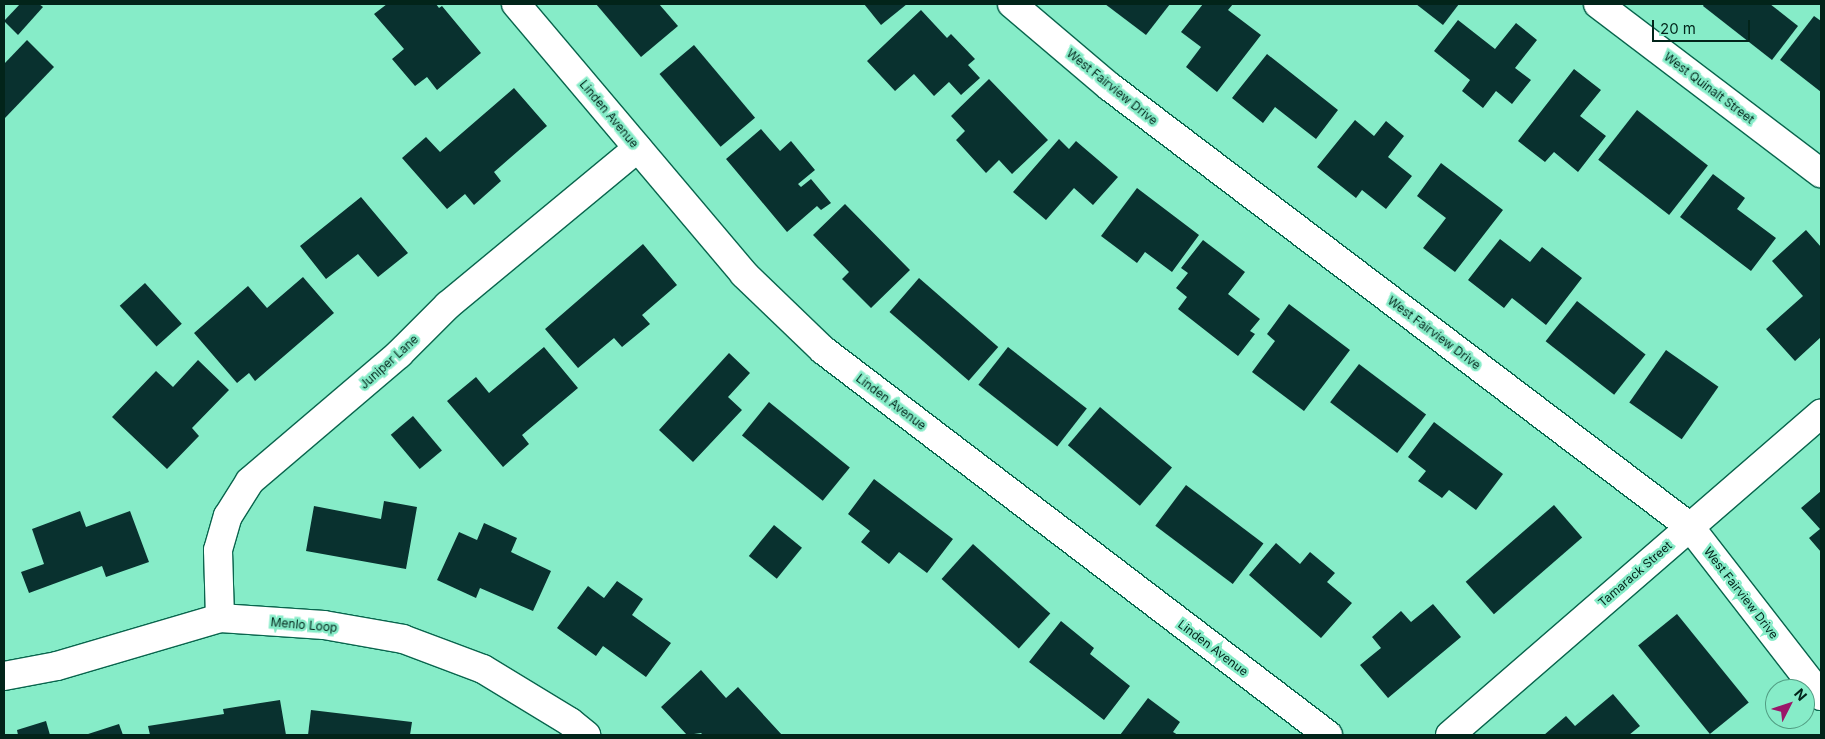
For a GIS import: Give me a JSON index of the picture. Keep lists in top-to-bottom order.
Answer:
{
  "streets": {
    "street": [
      "West Fairview Drive",
      "West Quinalt Street",
      "Linden Avenue",
      "Juniper Lane",
      "Tamarack Street",
      "Menlo Loop"
    ]
  },
  "crossings": [
    ["West Fairview Drive", "Tamarack Street"],
    ["Linden Avenue", "Juniper Lane"],
    ["Juniper Lane", "Menlo Loop"]
  ],
  "scale_bar": "20 m",
  "north": "top right"
}
